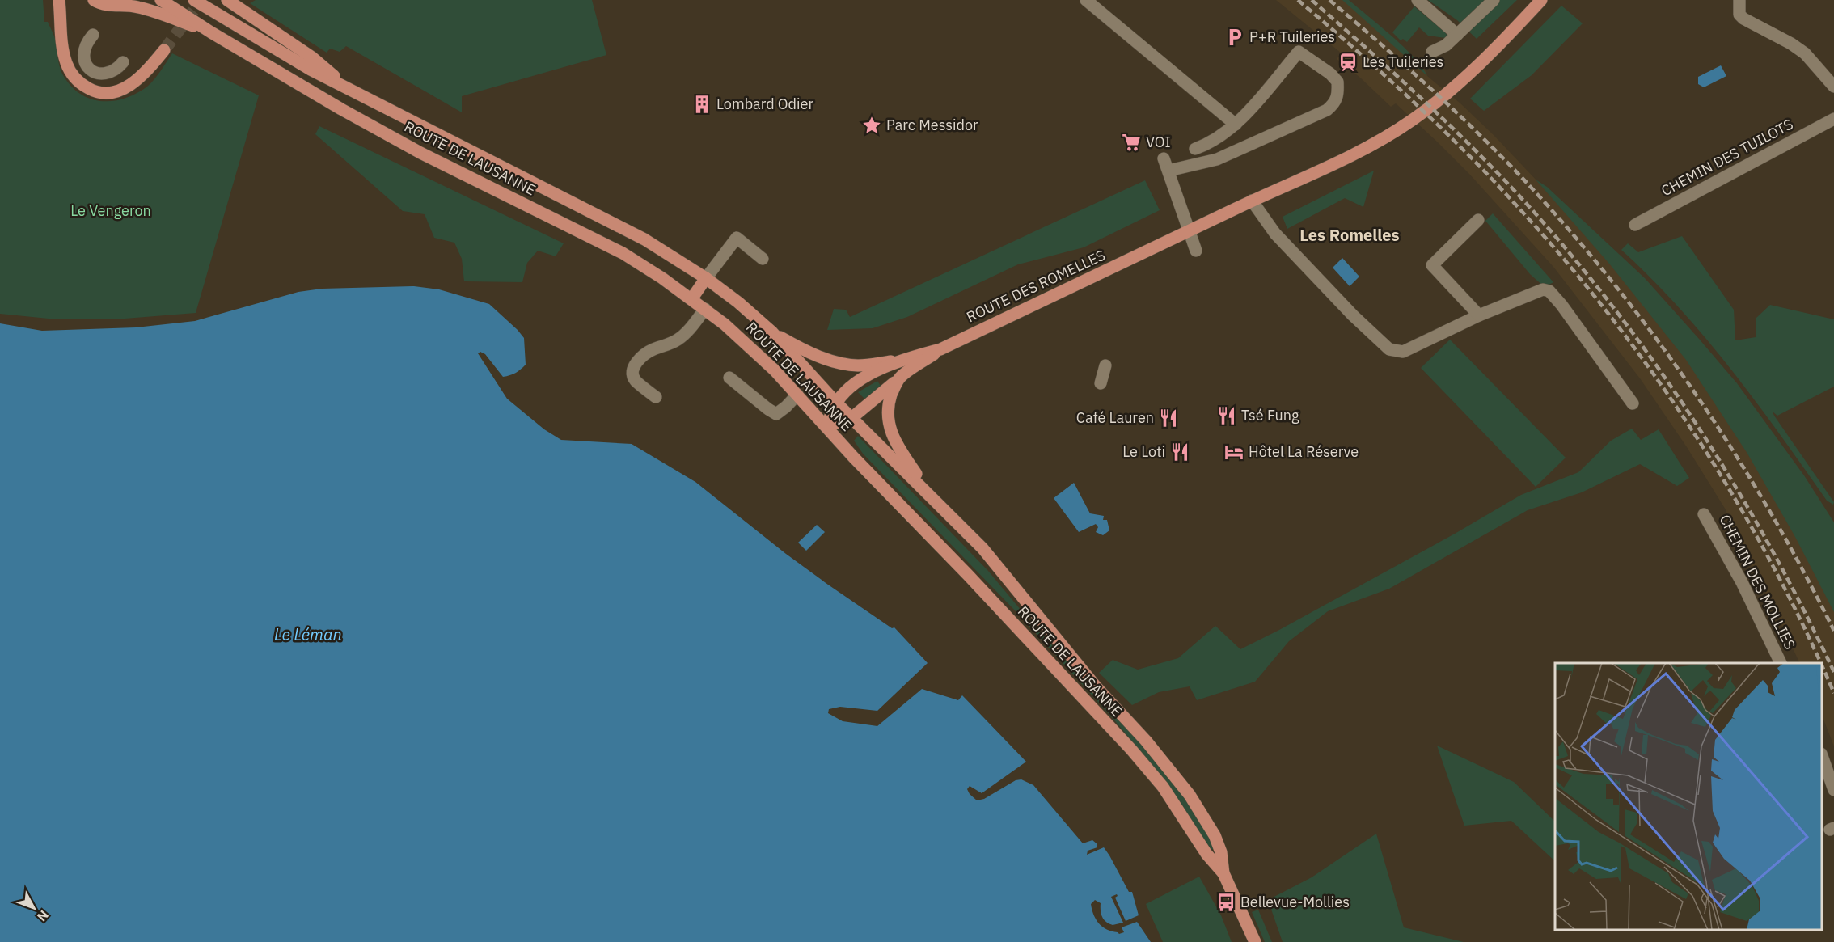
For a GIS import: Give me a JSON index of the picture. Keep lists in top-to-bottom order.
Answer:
{
  "streets": {
    "main road": ["ROUTE DE LAUSANNE", "ROUTE DES ROMELLES"],
    "street": ["CHEMIN DES TUILOTS", "CHEMIN DES MOLLIES"]
  },
  "crossings": [
    ["ROUTE DE LAUSANNE", "ROUTE DES ROMELLES"]
  ],
  "districts": ["Les Romelles"],
  "water": ["Le Léman"],
  "parks": ["Le Vengeron"],
  "places": {
    "parking": ["P+R Tuileries"],
    "station": ["Les Tuileries"],
    "building": ["Lombard Odier"],
    "place": ["Parc Messidor"],
    "supermarket": ["VOI"],
    "restaurant": ["Tsé Fung", "Café Lauren", "Le Loti"],
    "hotel": ["Hôtel La Réserve"],
    "bus stop": ["Bellevue-Mollies"]
  },
  "north": "bottom right"
}
